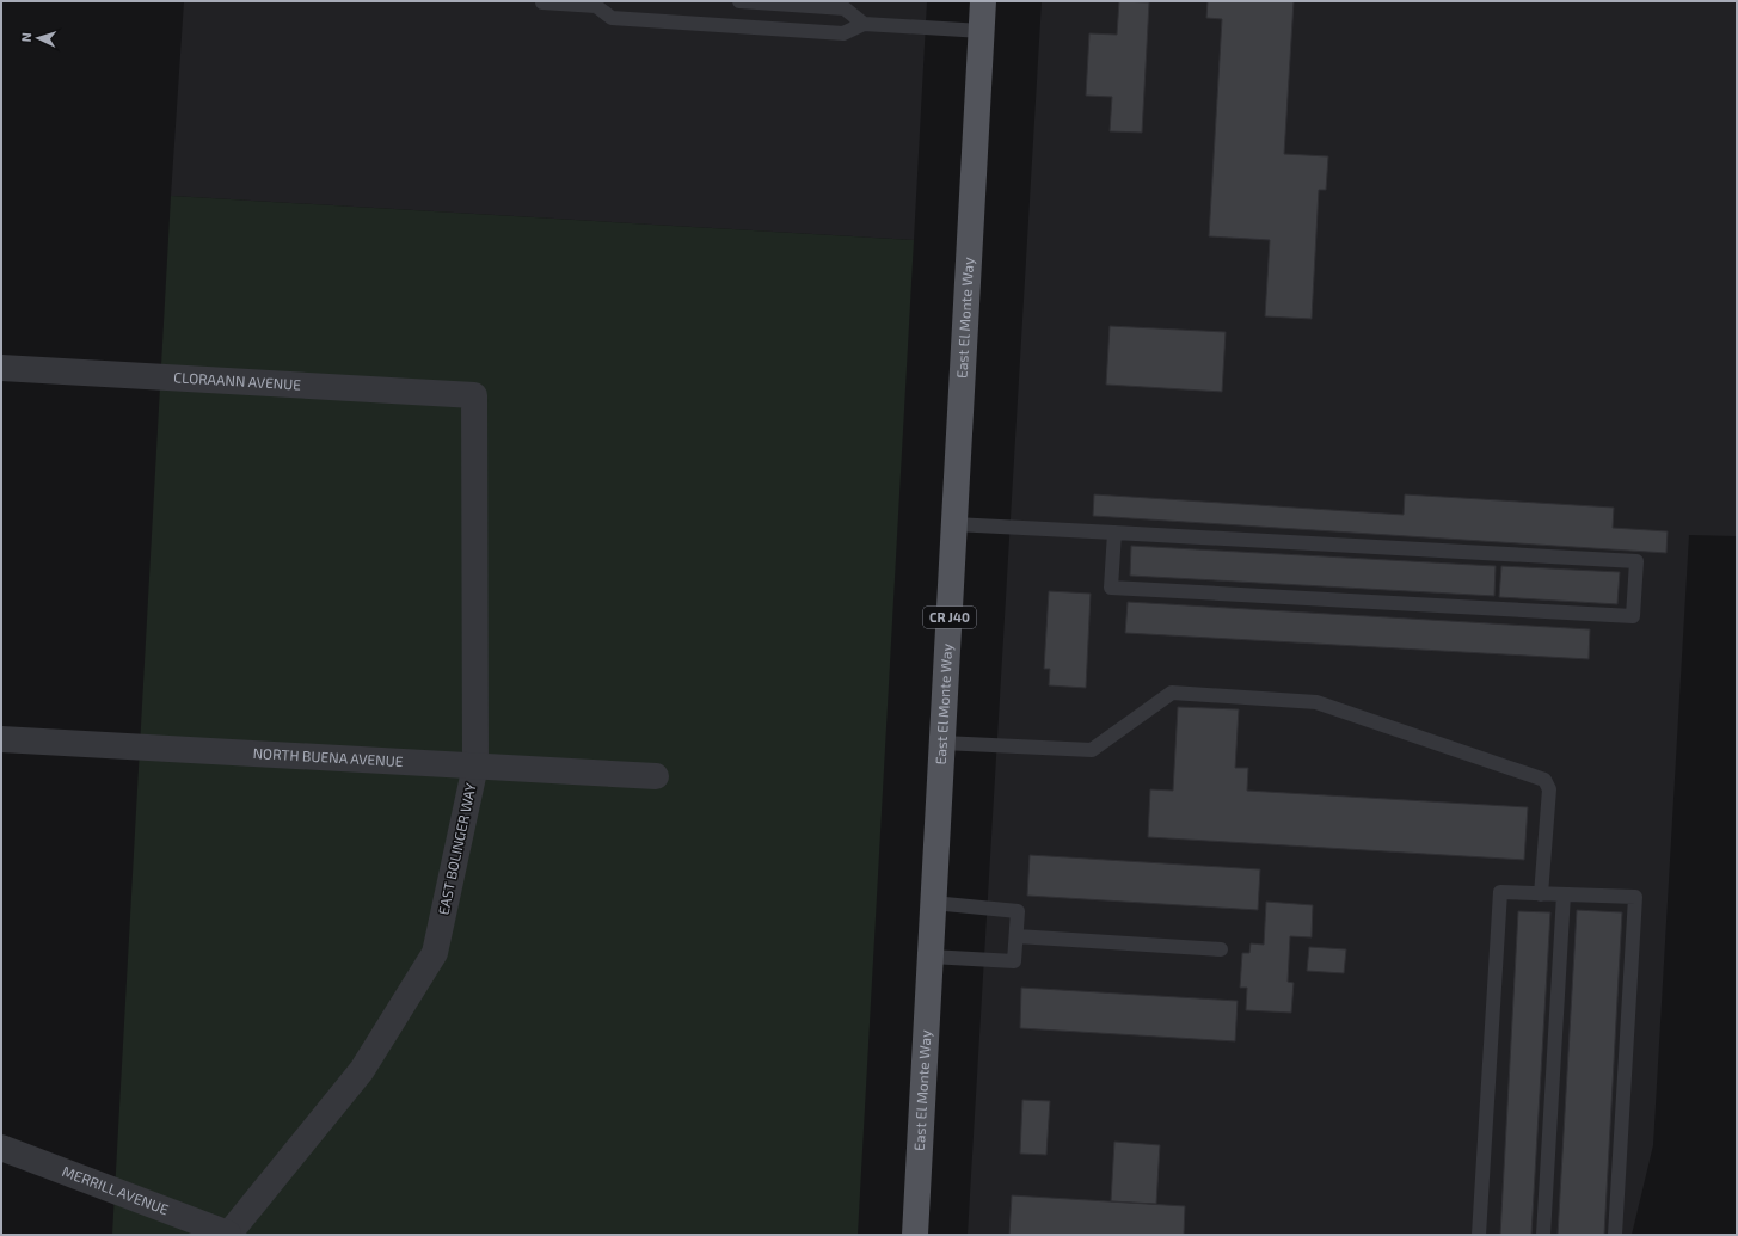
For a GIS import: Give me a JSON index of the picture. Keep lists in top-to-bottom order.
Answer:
{
  "streets": {
    "main road": ["East El Monte Way", "CR J40"],
    "street": [
      "CLORAANN AVENUE",
      "NORTH BUENA AVENUE",
      "EAST BOLINGER WAY",
      "MERRILL AVENUE"
    ]
  },
  "crossings": [
    ["CLORAANN AVENUE", "EAST BOLINGER WAY"],
    ["NORTH BUENA AVENUE", "EAST BOLINGER WAY"],
    ["EAST BOLINGER WAY", "MERRILL AVENUE"]
  ],
  "north": "left"
}
